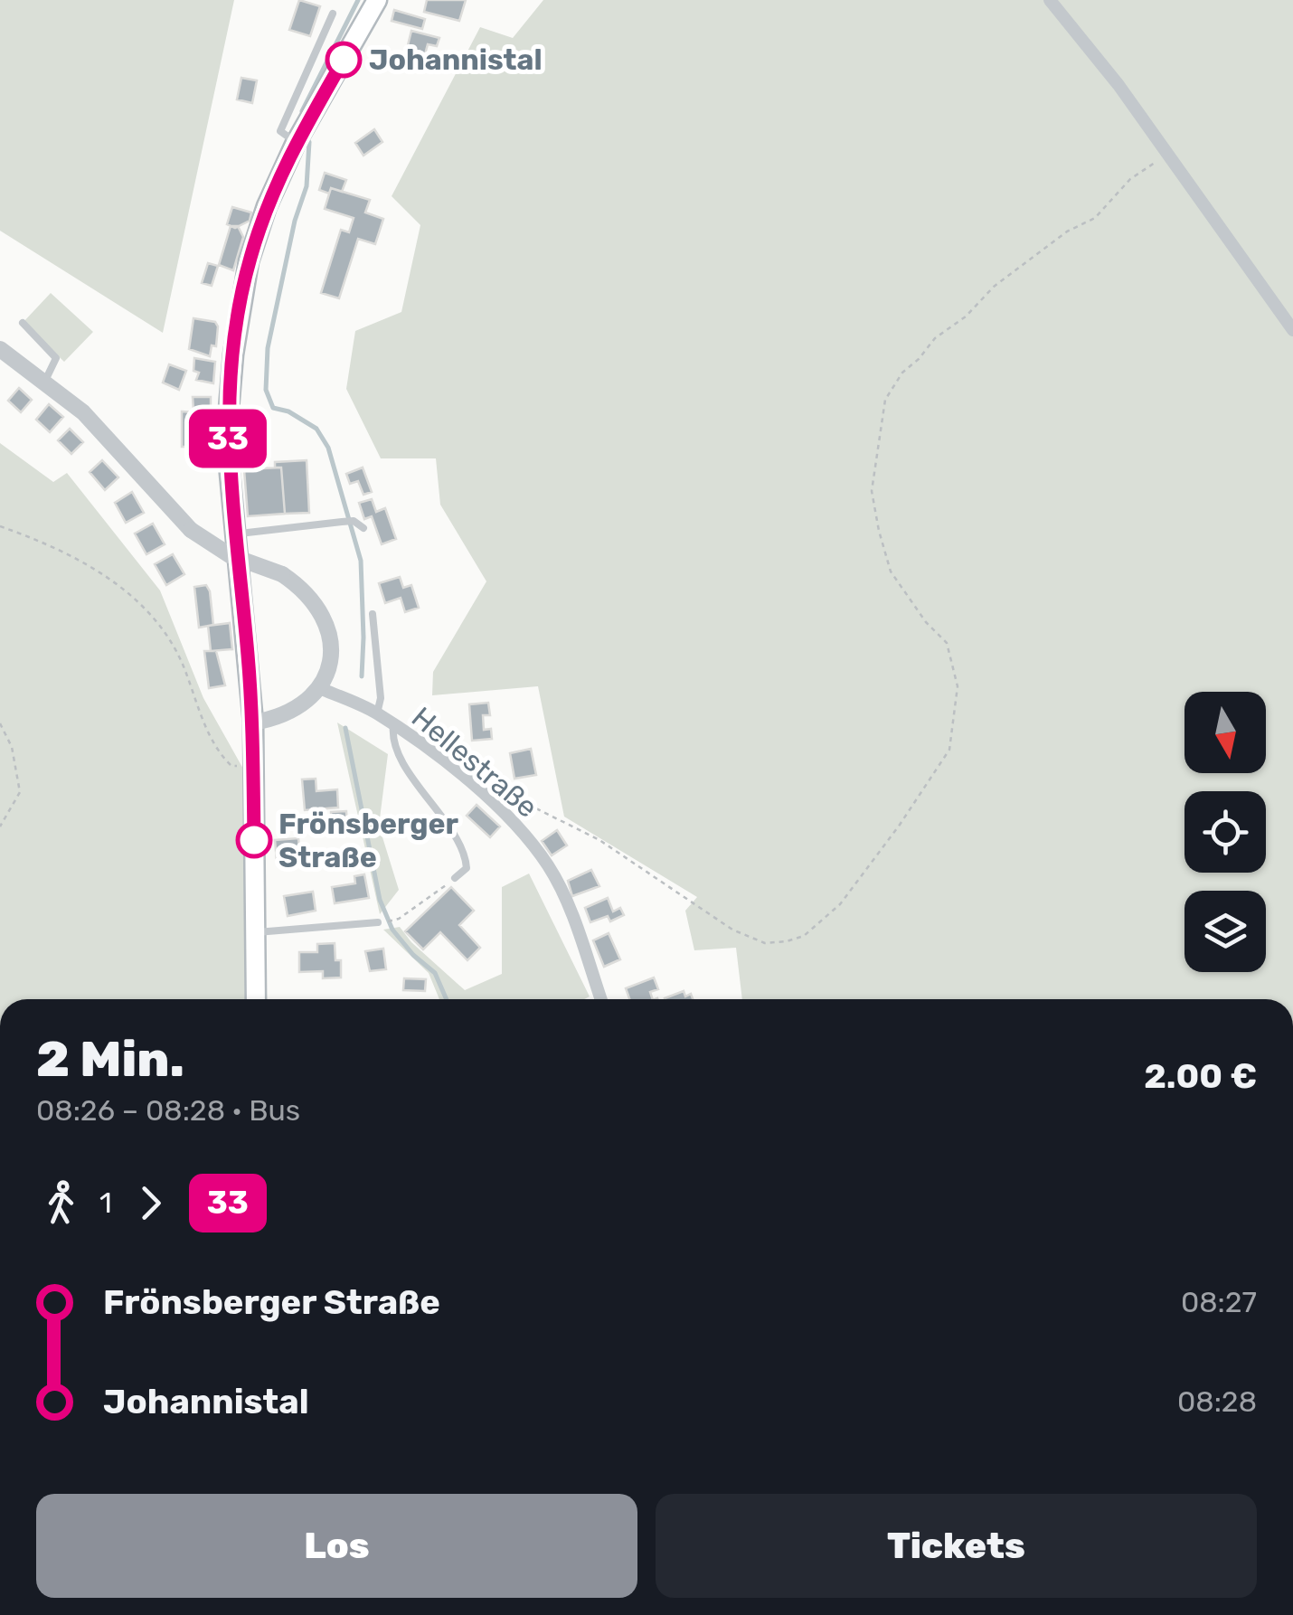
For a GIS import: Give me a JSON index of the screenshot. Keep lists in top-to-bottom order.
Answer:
{
  "streets": {
    "street": ["Hellestraße"]
  },
  "places": ["Johannistal", "Frönsberger Straße"],
  "lines": ["bus line 33"],
  "north": "bottom",
  "page": {
    "on_map": "33",
    "heading": ["2 Min.", "08:26 – 08:28 · Bus", "2.00 €"],
    "legs": ["1", "33"],
    "list": [
      {
        "name": "Frönsberger Straße",
        "value": "08:27"
      },
      {
        "name": "Johannistal",
        "value": "08:28"
      }
    ],
    "buttons": ["Los", "Tickets"]
  }
}
